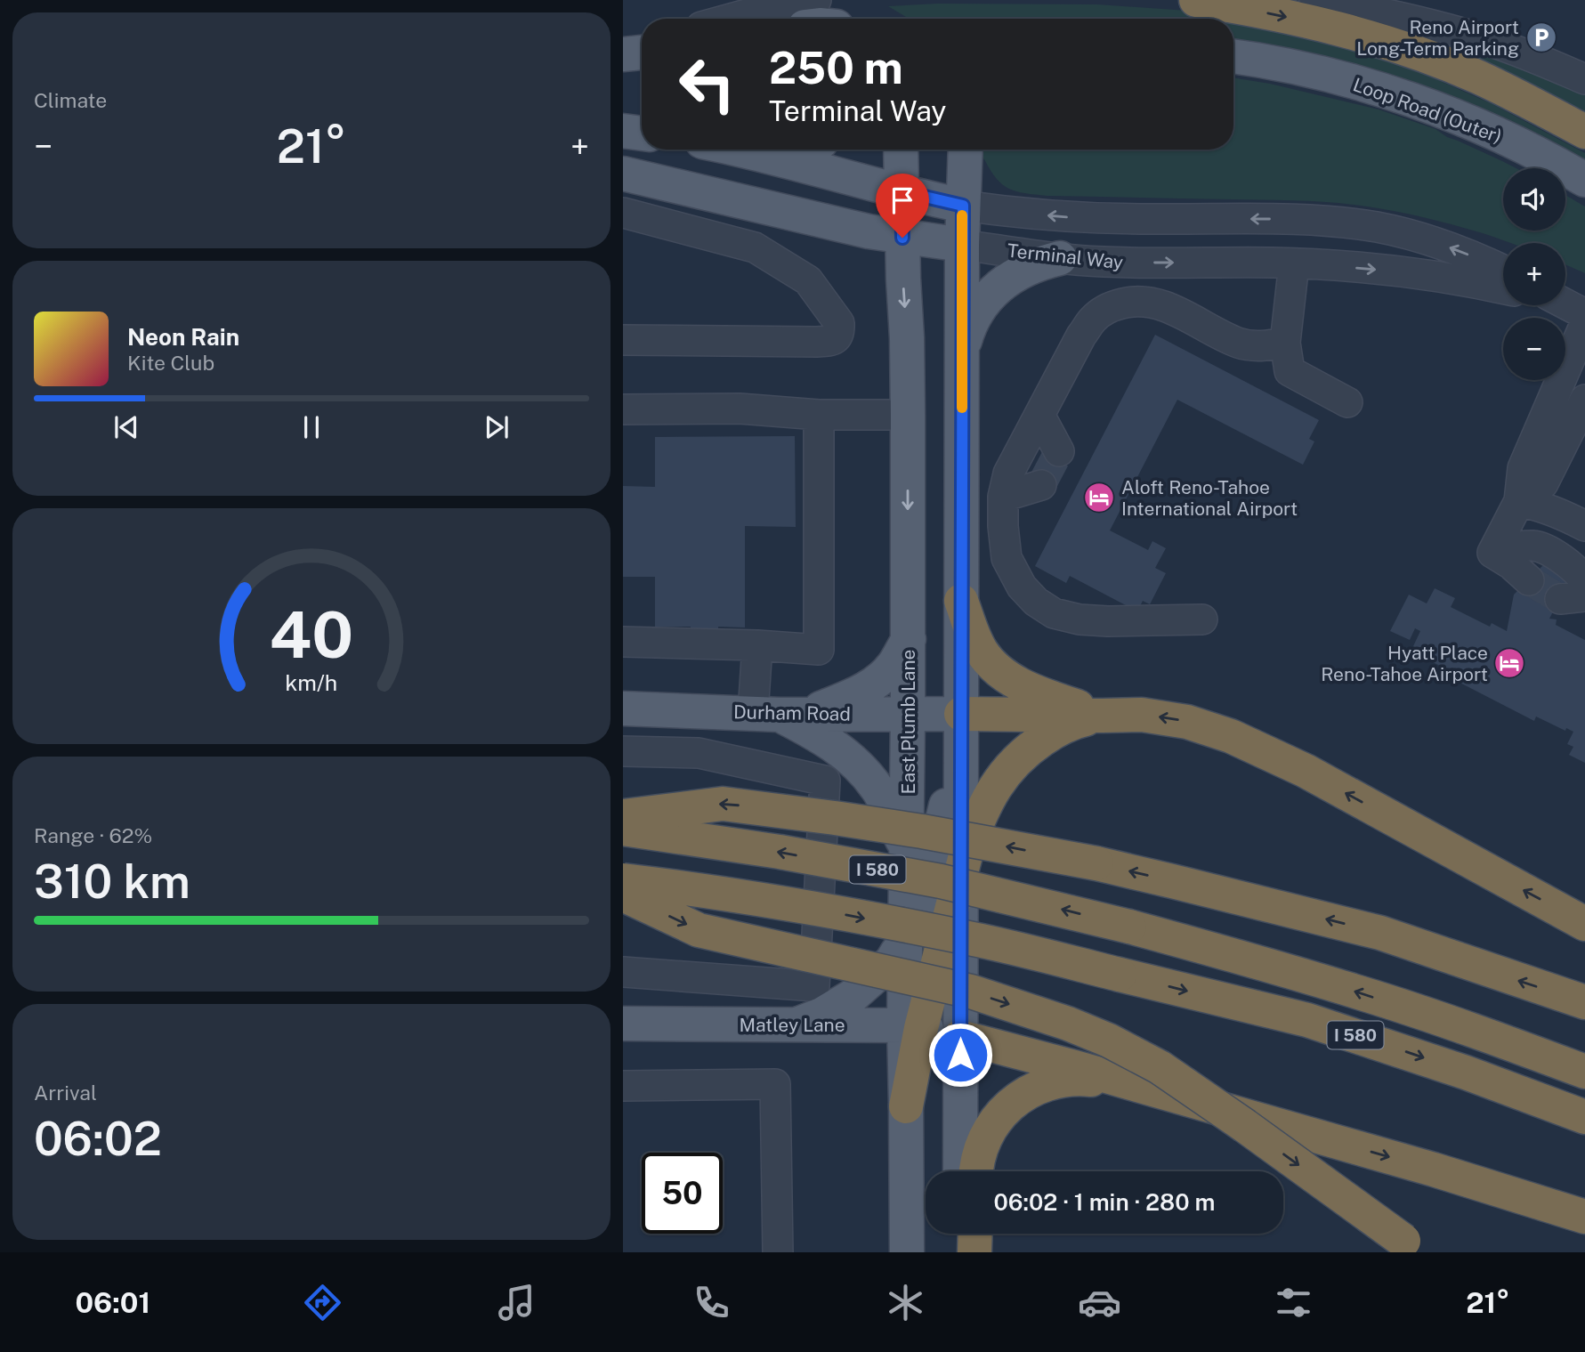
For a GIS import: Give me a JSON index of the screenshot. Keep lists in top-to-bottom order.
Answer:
{
  "streets": {
    "highway": ["I 580"],
    "main road": [
      "Loop Road (Outer)",
      "Terminal Way",
      "Durham Road",
      "East Plumb Lane",
      "Matley Lane"
    ]
  },
  "crossings": [
    ["Terminal Way", "East Plumb Lane"],
    ["Durham Road", "East Plumb Lane"],
    ["East Plumb Lane", "Matley Lane"]
  ],
  "places": {
    "parking": ["Reno Airport Long-Term Parking"],
    "hotel": ["Aloft Reno-Tahoe International Airport", "Hyatt Place Reno-Tahoe Airport"]
  },
  "page": {
    "tile": [
      "Climate",
      ["Range · 62%", "310 km"],
      ["Arrival", "06:02"]
    ],
    "turn": ["250 m", "Terminal Way"],
    "heat": ["−", "21°", "+"],
    "map_buttons": ["+", "−"],
    "song": ["Neon Rain", "Kite Club"],
    "limit": "50",
    "trip": "06:02 · 1 min · 280 m",
    "tabs": ["06:01", "21°"],
    "gauge": ["40", "km/h"]
  }
}
